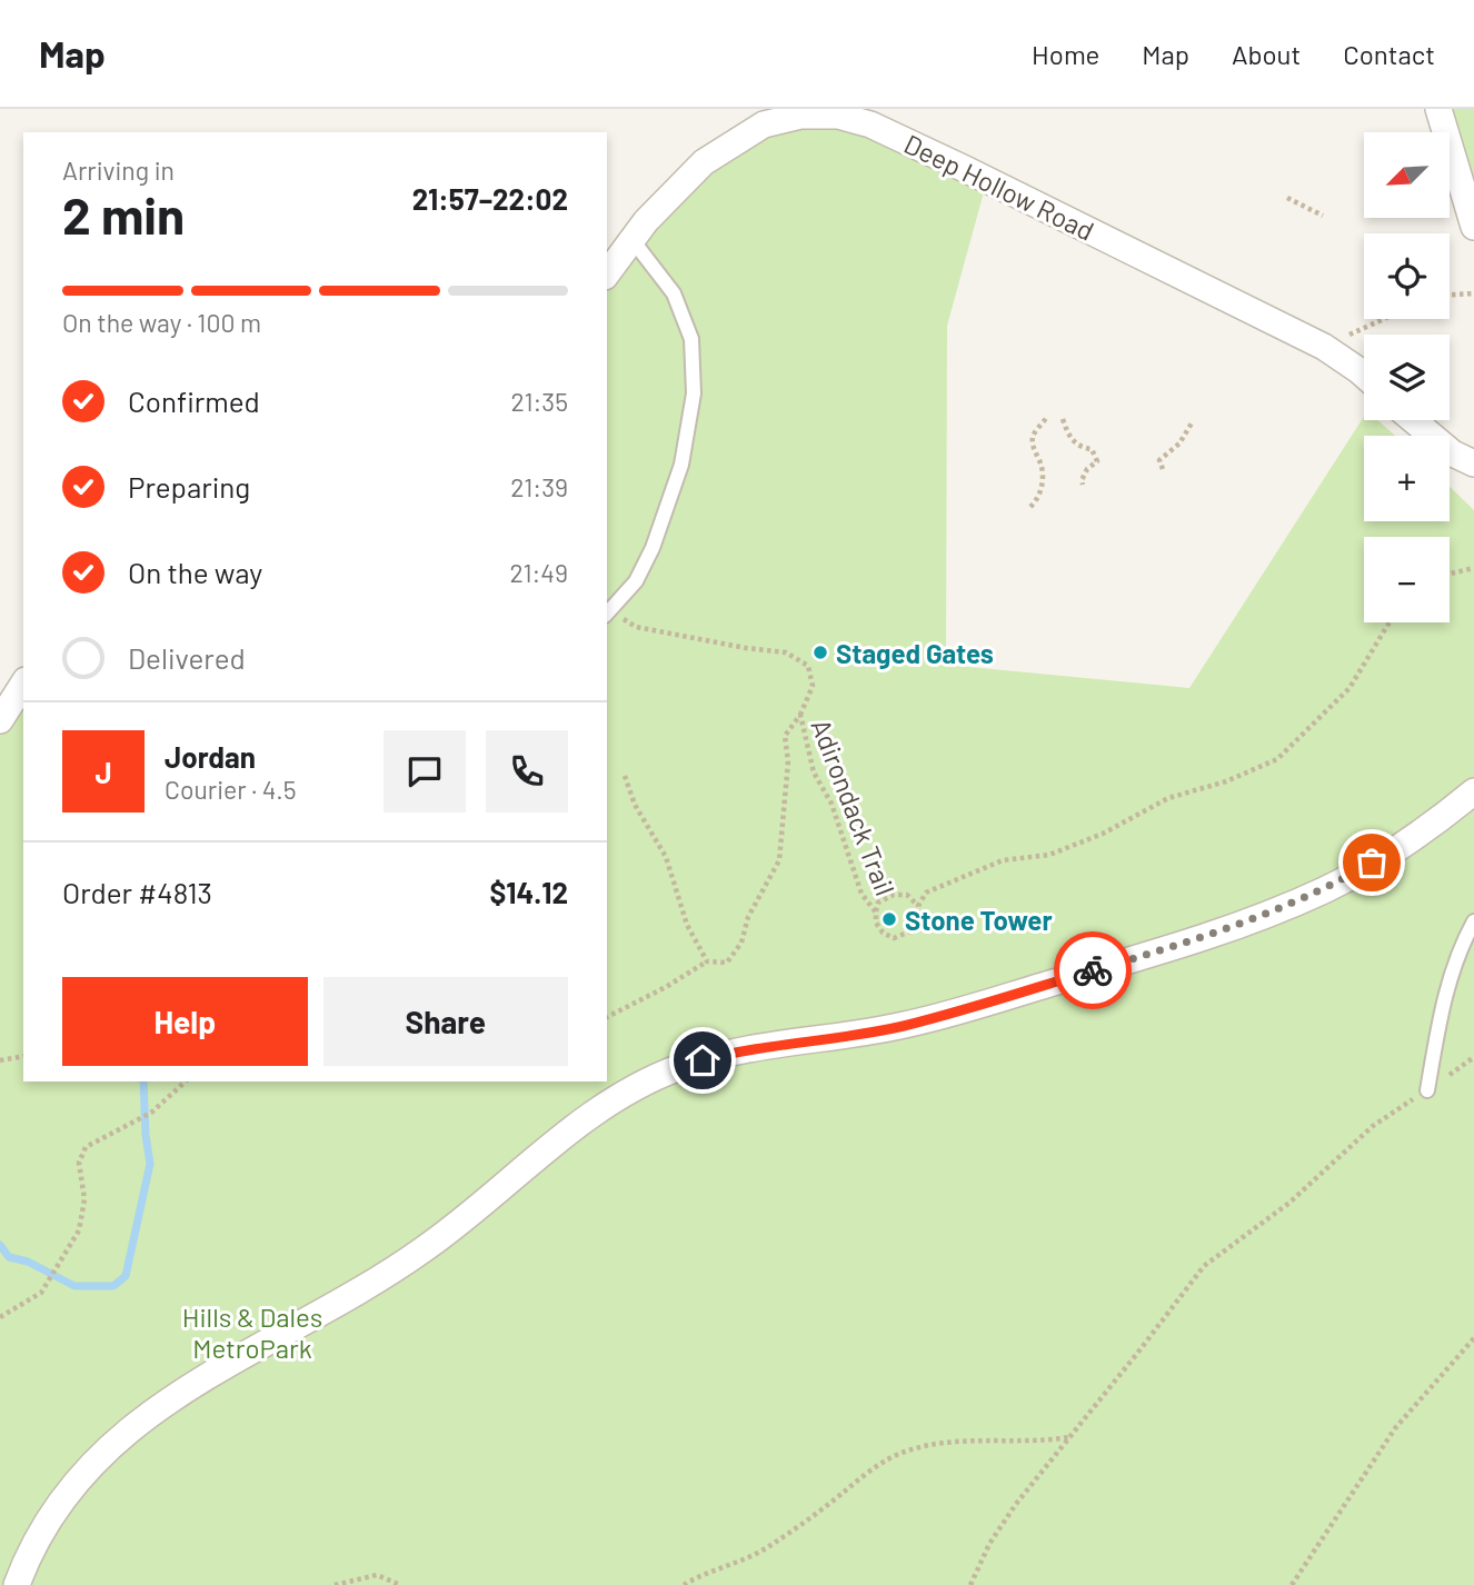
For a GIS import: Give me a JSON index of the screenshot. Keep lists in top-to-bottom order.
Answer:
{
  "streets": {
    "street": ["Deep Hollow Road"],
    "path": ["Adirondack Trail"]
  },
  "parks": ["Hills & Dales MetroPark"],
  "places": ["Staged Gates", "Stone Tower"],
  "north": "bottom left",
  "page": {
    "header": "Map",
    "nav": [
      "Home",
      "Map",
      "About",
      "Contact"
    ],
    "map_buttons": ["+", "−"],
    "heading": ["2 min", "Arriving in", "21:57–22:02"],
    "panel": [
      "Jordan",
      "Courier · 4.5",
      "Order #4813",
      "$14.12"
    ],
    "bar": "On the way · 100 m",
    "list": [
      ["Confirmed", "21:35"],
      ["Preparing", "21:39"],
      ["On the way", "21:49"],
      "Delivered"
    ],
    "round": "J",
    "buttons": ["Help", "Share"]
  }
}
